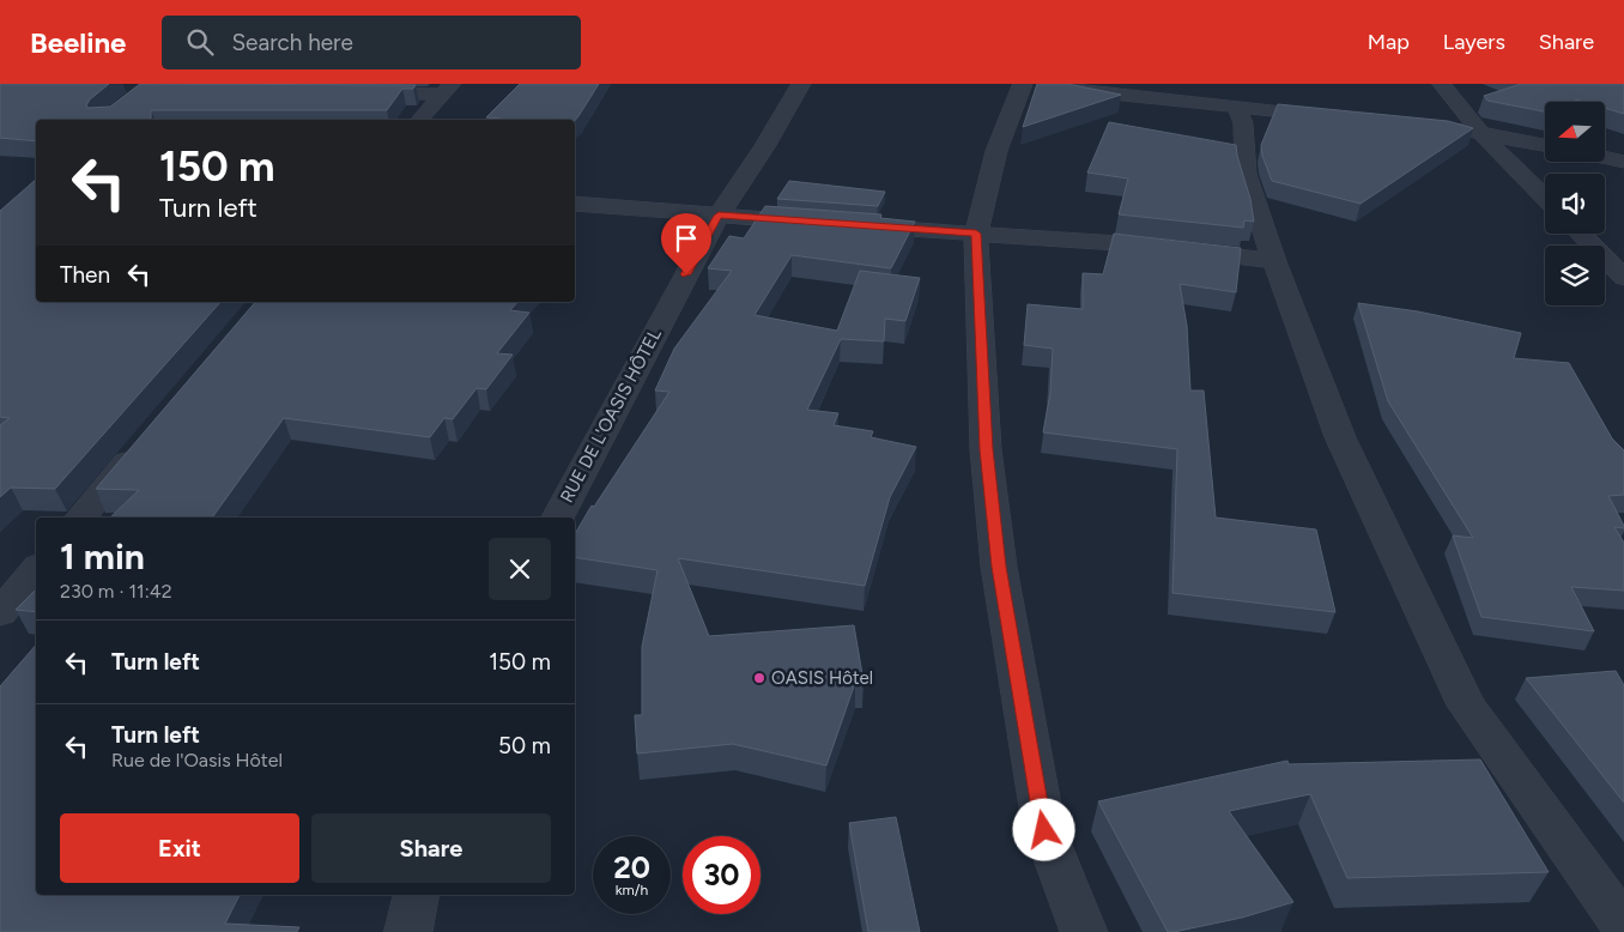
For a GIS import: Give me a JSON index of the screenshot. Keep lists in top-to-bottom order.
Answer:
{
  "streets": {
    "street": ["RUE DE L'OASIS HÔTEL"]
  },
  "places": ["OASIS Hôtel"],
  "north": "left",
  "page": {
    "header": "Beeline",
    "search": "Search here",
    "nav": ["Map", "Layers", "Share"],
    "turn": ["150 m", "Turn left"],
    "then": "Then",
    "heading": ["1 min", "230 m · 11:42"],
    "list": [
      {
        "name": "Turn left",
        "value": "150 m"
      },
      {
        "name": "Turn left",
        "note": "Rue de l'Oasis Hôtel",
        "value": "50 m"
      }
    ],
    "buttons": ["Exit", "Share"],
    "speed": "20 km/h",
    "limit": "30"
  }
}
